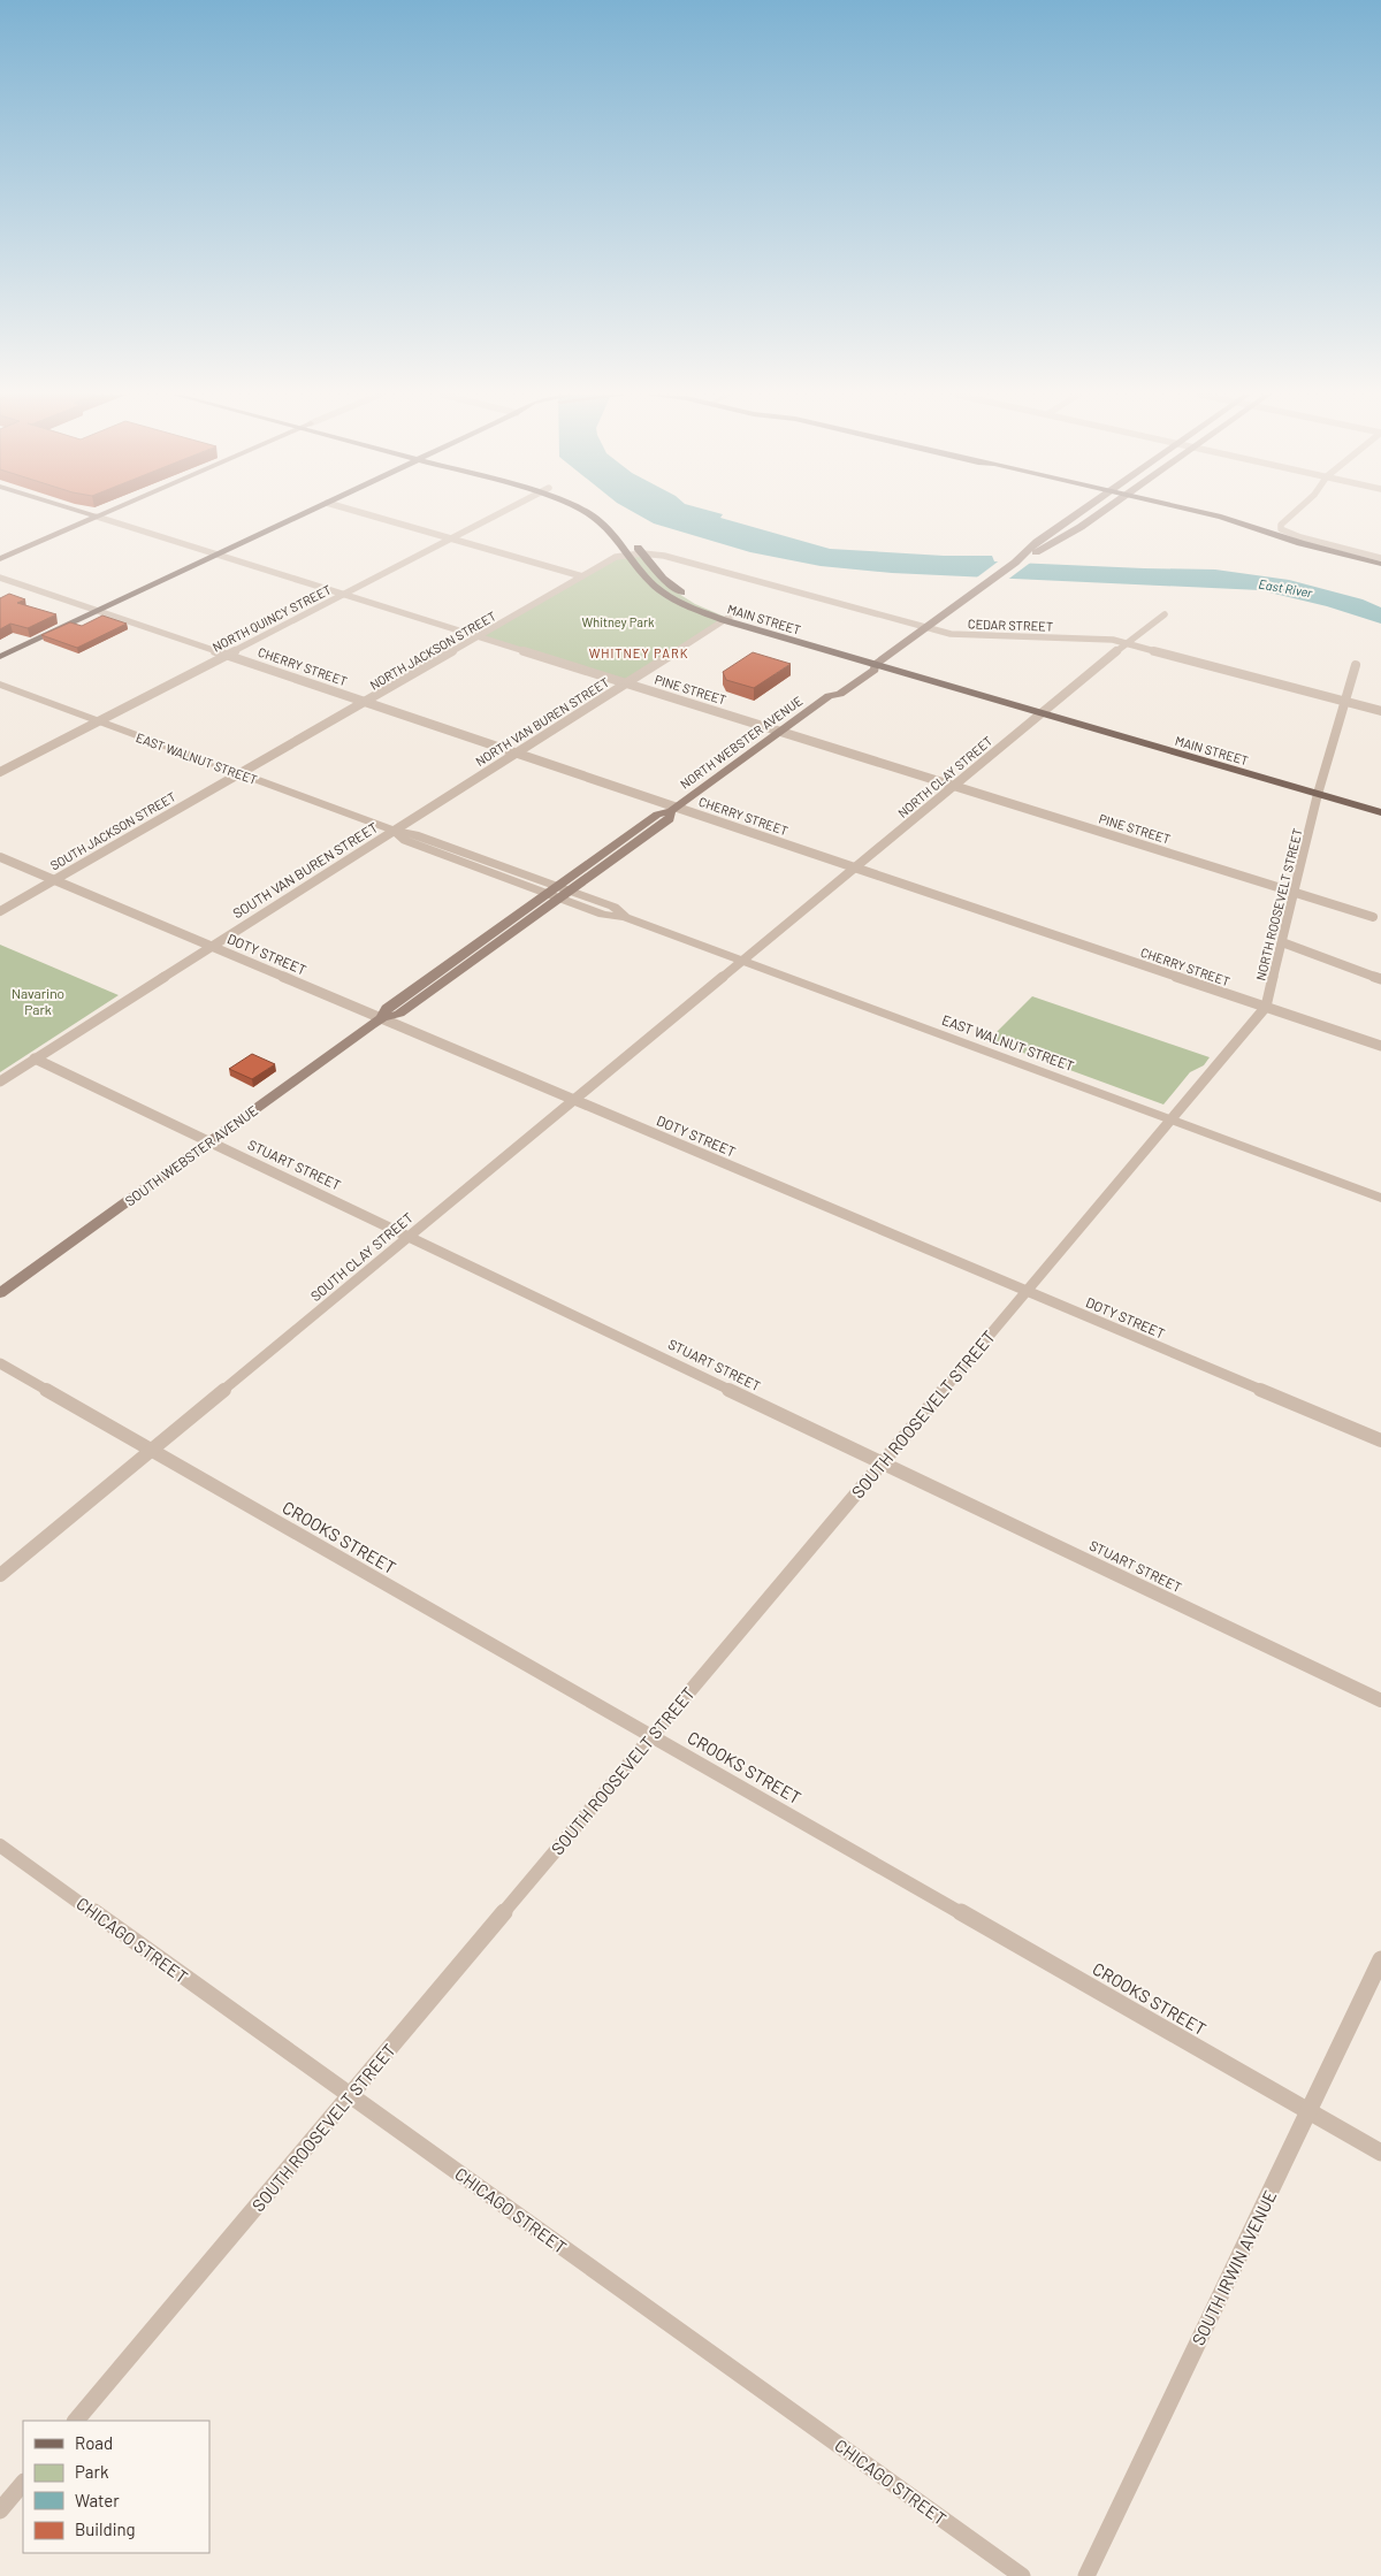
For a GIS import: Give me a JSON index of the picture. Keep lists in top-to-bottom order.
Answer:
{
  "streets": {
    "main road": [
      "MAIN STREET",
      "PINE STREET",
      "NORTH WEBSTER AVENUE",
      "SOUTH WEBSTER AVENUE"
    ],
    "street": [
      "NORTH QUINCY STREET",
      "CEDAR STREET",
      "NORTH JACKSON STREET",
      "CHERRY STREET",
      "NORTH VAN BUREN STREET",
      "EAST WALNUT STREET",
      "NORTH CLAY STREET",
      "SOUTH JACKSON STREET",
      "SOUTH VAN BUREN STREET",
      "NORTH ROOSEVELT STREET",
      "DOTY STREET",
      "STUART STREET",
      "SOUTH CLAY STREET",
      "SOUTH ROOSEVELT STREET",
      "CROOKS STREET",
      "CHICAGO STREET",
      "SOUTH IRWIN AVENUE"
    ]
  },
  "crossings": [
    ["NORTH QUINCY STREET", "CHERRY STREET"],
    ["NORTH QUINCY STREET", "PINE STREET"],
    ["NORTH QUINCY STREET", "EAST WALNUT STREET"],
    ["MAIN STREET", "CEDAR STREET"],
    ["MAIN STREET", "NORTH JACKSON STREET"],
    ["MAIN STREET", "NORTH VAN BUREN STREET"],
    ["MAIN STREET", "NORTH WEBSTER AVENUE"],
    ["MAIN STREET", "NORTH CLAY STREET"],
    ["MAIN STREET", "NORTH ROOSEVELT STREET"],
    ["CEDAR STREET", "NORTH JACKSON STREET"],
    ["CEDAR STREET", "NORTH WEBSTER AVENUE"],
    ["CEDAR STREET", "NORTH CLAY STREET"],
    ["CEDAR STREET", "NORTH ROOSEVELT STREET"],
    ["NORTH JACKSON STREET", "CHERRY STREET"],
    ["NORTH JACKSON STREET", "PINE STREET"],
    ["NORTH JACKSON STREET", "EAST WALNUT STREET"],
    ["NORTH JACKSON STREET", "SOUTH JACKSON STREET"],
    ["CHERRY STREET", "NORTH VAN BUREN STREET"],
    ["CHERRY STREET", "NORTH WEBSTER AVENUE"],
    ["CHERRY STREET", "NORTH CLAY STREET"],
    ["CHERRY STREET", "NORTH ROOSEVELT STREET"],
    ["PINE STREET", "NORTH VAN BUREN STREET"],
    ["PINE STREET", "NORTH WEBSTER AVENUE"],
    ["PINE STREET", "NORTH CLAY STREET"],
    ["PINE STREET", "NORTH ROOSEVELT STREET"],
    ["NORTH VAN BUREN STREET", "EAST WALNUT STREET"],
    ["NORTH VAN BUREN STREET", "SOUTH VAN BUREN STREET"],
    ["NORTH WEBSTER AVENUE", "EAST WALNUT STREET"],
    ["NORTH WEBSTER AVENUE", "SOUTH WEBSTER AVENUE"],
    ["EAST WALNUT STREET", "NORTH CLAY STREET"],
    ["EAST WALNUT STREET", "SOUTH JACKSON STREET"],
    ["EAST WALNUT STREET", "SOUTH VAN BUREN STREET"],
    ["EAST WALNUT STREET", "NORTH ROOSEVELT STREET"],
    ["EAST WALNUT STREET", "SOUTH WEBSTER AVENUE"],
    ["EAST WALNUT STREET", "SOUTH CLAY STREET"],
    ["EAST WALNUT STREET", "SOUTH ROOSEVELT STREET"],
    ["NORTH CLAY STREET", "SOUTH CLAY STREET"],
    ["SOUTH JACKSON STREET", "DOTY STREET"],
    ["SOUTH VAN BUREN STREET", "DOTY STREET"],
    ["SOUTH VAN BUREN STREET", "STUART STREET"],
    ["NORTH ROOSEVELT STREET", "SOUTH ROOSEVELT STREET"],
    ["DOTY STREET", "SOUTH WEBSTER AVENUE"],
    ["DOTY STREET", "SOUTH CLAY STREET"],
    ["DOTY STREET", "SOUTH ROOSEVELT STREET"],
    ["SOUTH WEBSTER AVENUE", "STUART STREET"],
    ["STUART STREET", "SOUTH CLAY STREET"],
    ["STUART STREET", "SOUTH ROOSEVELT STREET"],
    ["SOUTH CLAY STREET", "CROOKS STREET"],
    ["SOUTH ROOSEVELT STREET", "CROOKS STREET"],
    ["SOUTH ROOSEVELT STREET", "CHICAGO STREET"],
    ["CROOKS STREET", "SOUTH IRWIN AVENUE"]
  ],
  "districts": ["WHITNEY PARK"],
  "water": ["East River"],
  "parks": ["Whitney Park", "Navarino Park"],
  "legend": [
    "Road",
    "Park",
    "Water",
    "Building"
  ]
}
